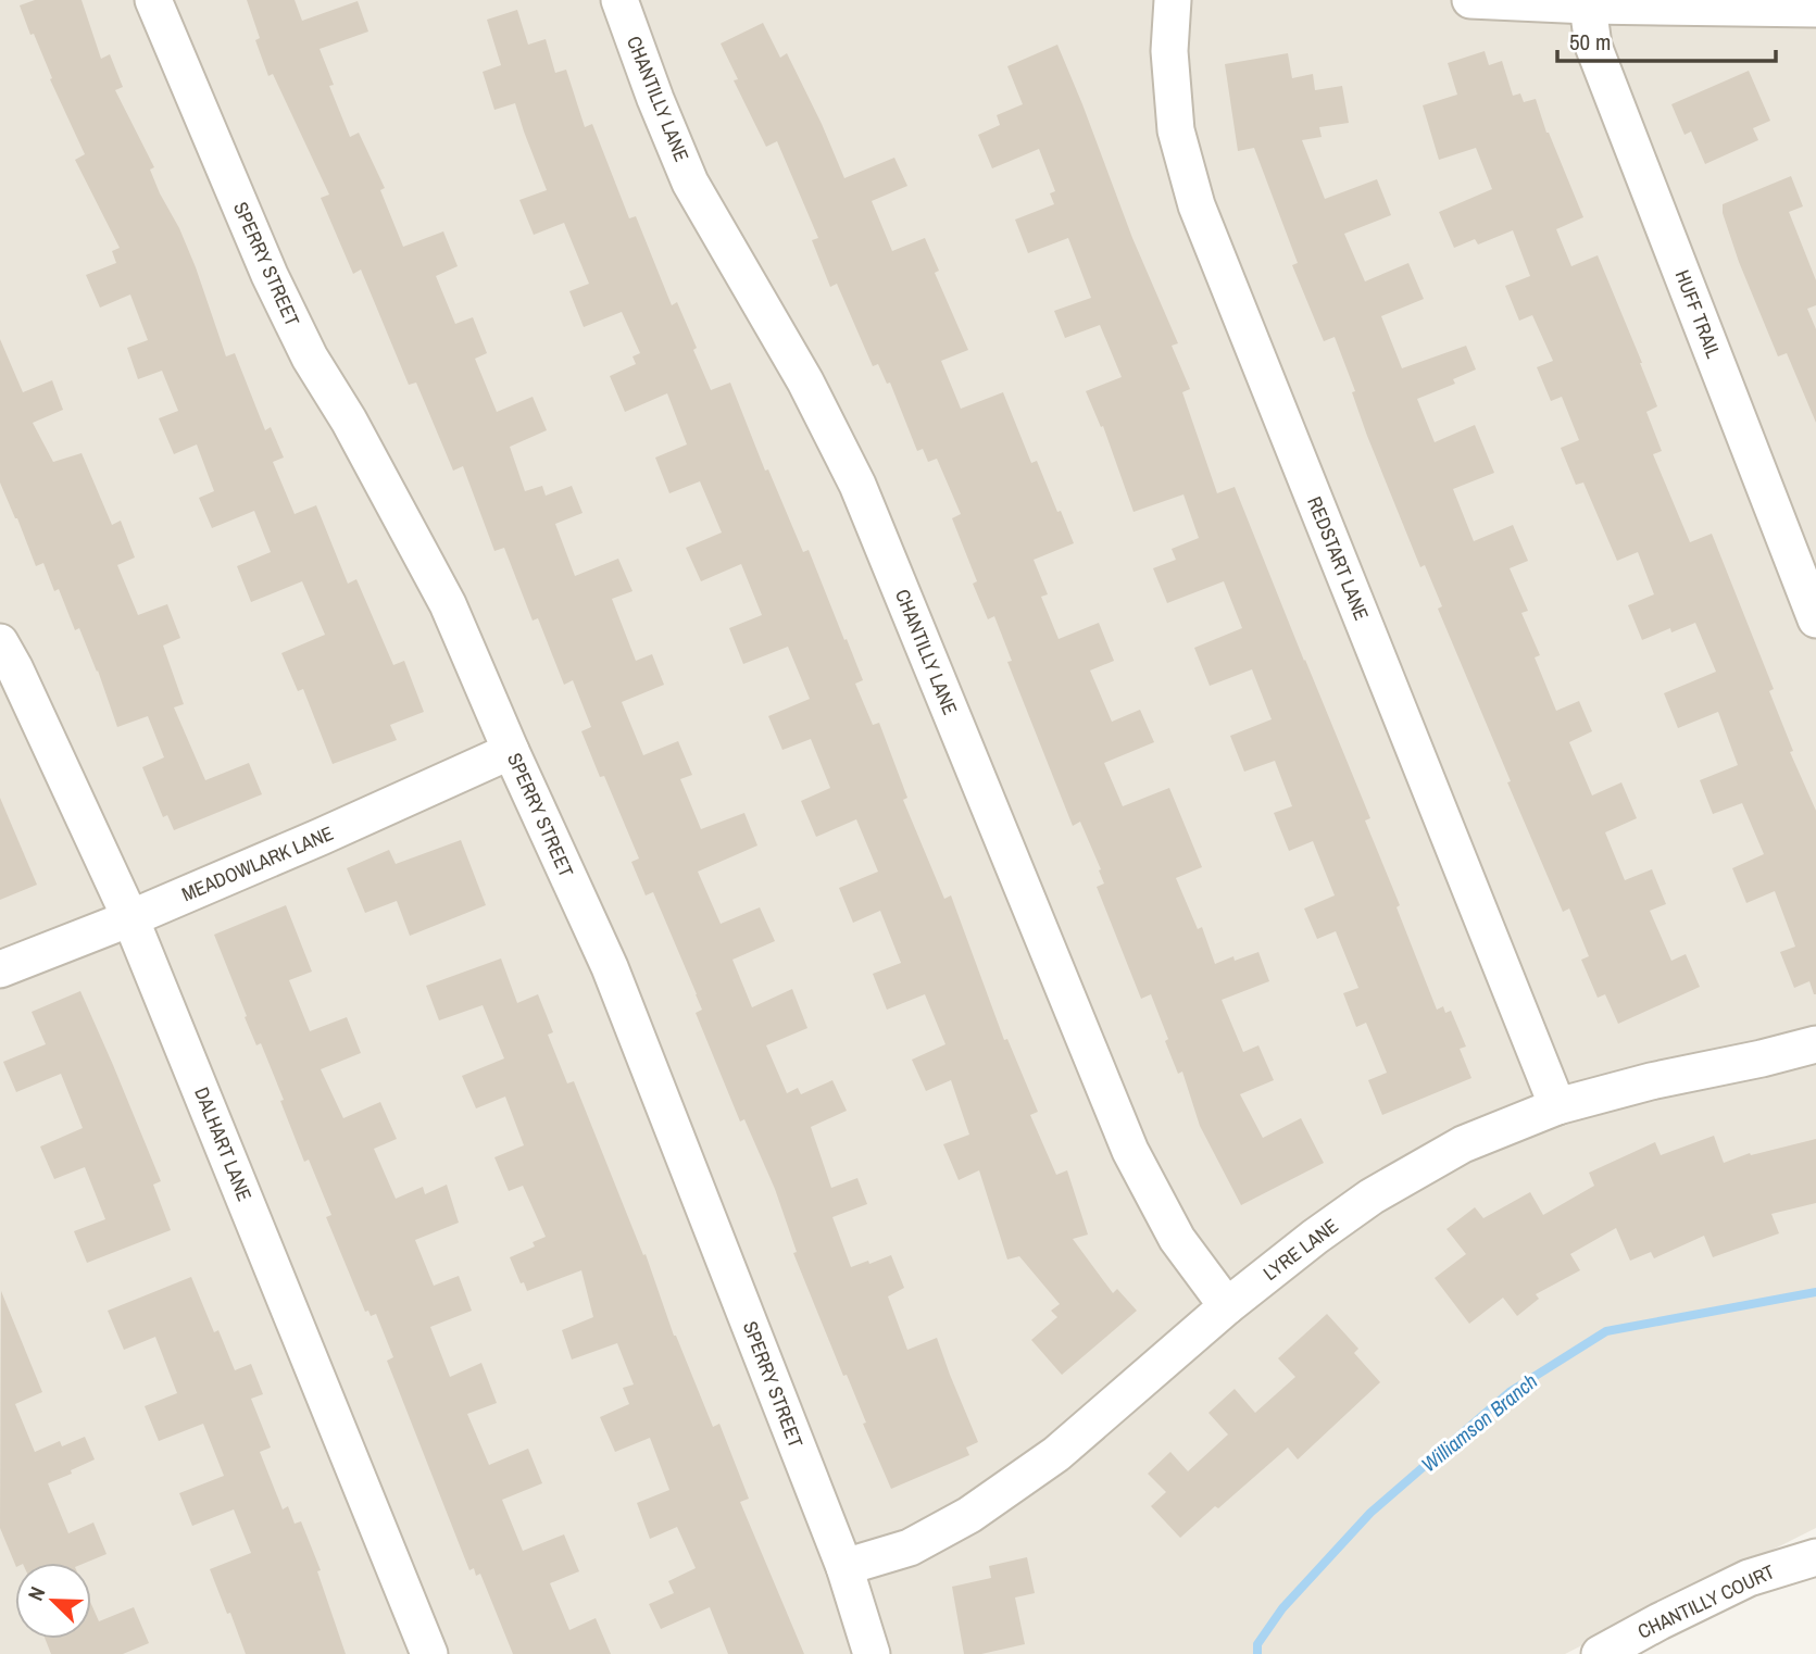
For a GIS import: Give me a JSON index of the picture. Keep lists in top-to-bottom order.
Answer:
{
  "streets": {
    "street": [
      "CHANTILLY LANE",
      "SPERRY STREET",
      "HUFF TRAIL",
      "REDSTART LANE",
      "MEADOWLARK LANE",
      "DALHART LANE",
      "LYRE LANE",
      "CHANTILLY COURT"
    ]
  },
  "crossings": [
    ["CHANTILLY LANE", "LYRE LANE"],
    ["SPERRY STREET", "MEADOWLARK LANE"],
    ["SPERRY STREET", "LYRE LANE"],
    ["REDSTART LANE", "LYRE LANE"],
    ["MEADOWLARK LANE", "DALHART LANE"]
  ],
  "water": ["Williamson Branch"],
  "scale_bar": "50 m",
  "north": "top left"
}
